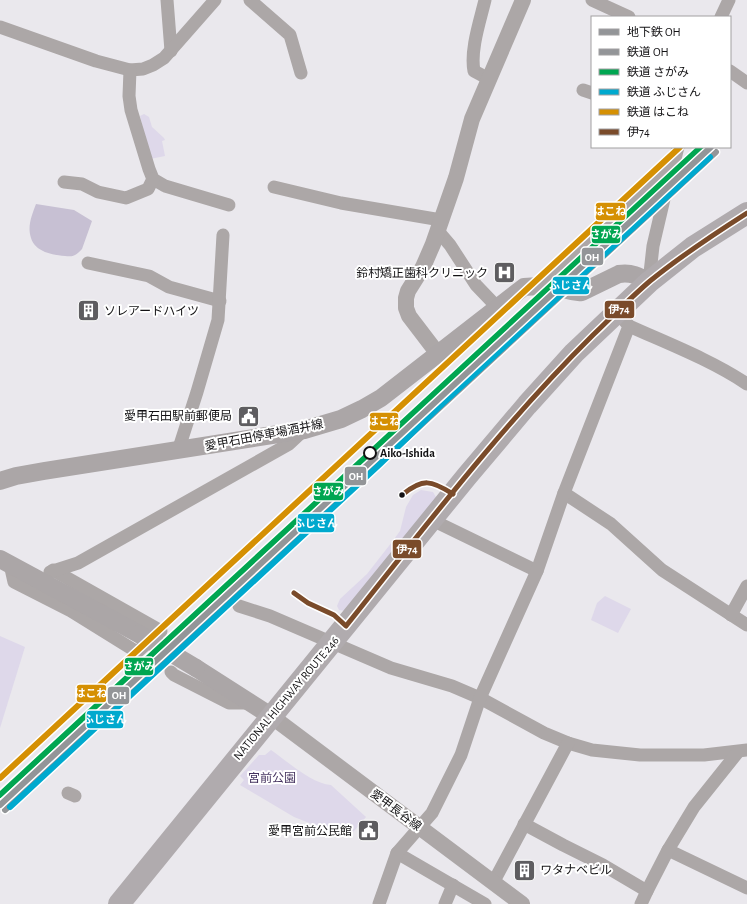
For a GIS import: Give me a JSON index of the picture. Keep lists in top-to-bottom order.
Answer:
{
  "streets": {
    "highway": ["NATIONAL HIGHWAY ROUTE 246"],
    "main road": ["愛甲石田停車場酒井線"],
    "street": ["愛甲長谷線"]
  },
  "crossings": [
    ["愛甲石田停車場酒井線", "NATIONAL HIGHWAY ROUTE 246"],
    ["NATIONAL HIGHWAY ROUTE 246", "愛甲長谷線"]
  ],
  "parks": ["宮前公園"],
  "places": {
    "hospital": ["鈴村矯正歯科クリニック"],
    "building": ["ソレアードハイツ", "ワタナベビル"],
    "public building": ["愛甲石田駅前郵便局", "愛甲宮前公民館"],
    "other": ["Aiko-Ishida"]
  },
  "lines": [
    "metro line OH",
    "rail line さがみ",
    "rail line はこね",
    "rail line OH",
    "rail line ふじさん",
    "transit line 伊74"
  ],
  "legend": [
    "地下鉄 OH",
    "鉄道 OH",
    "鉄道 さがみ",
    "鉄道 ふじさん",
    "鉄道 はこね",
    "伊74"
  ]
}
